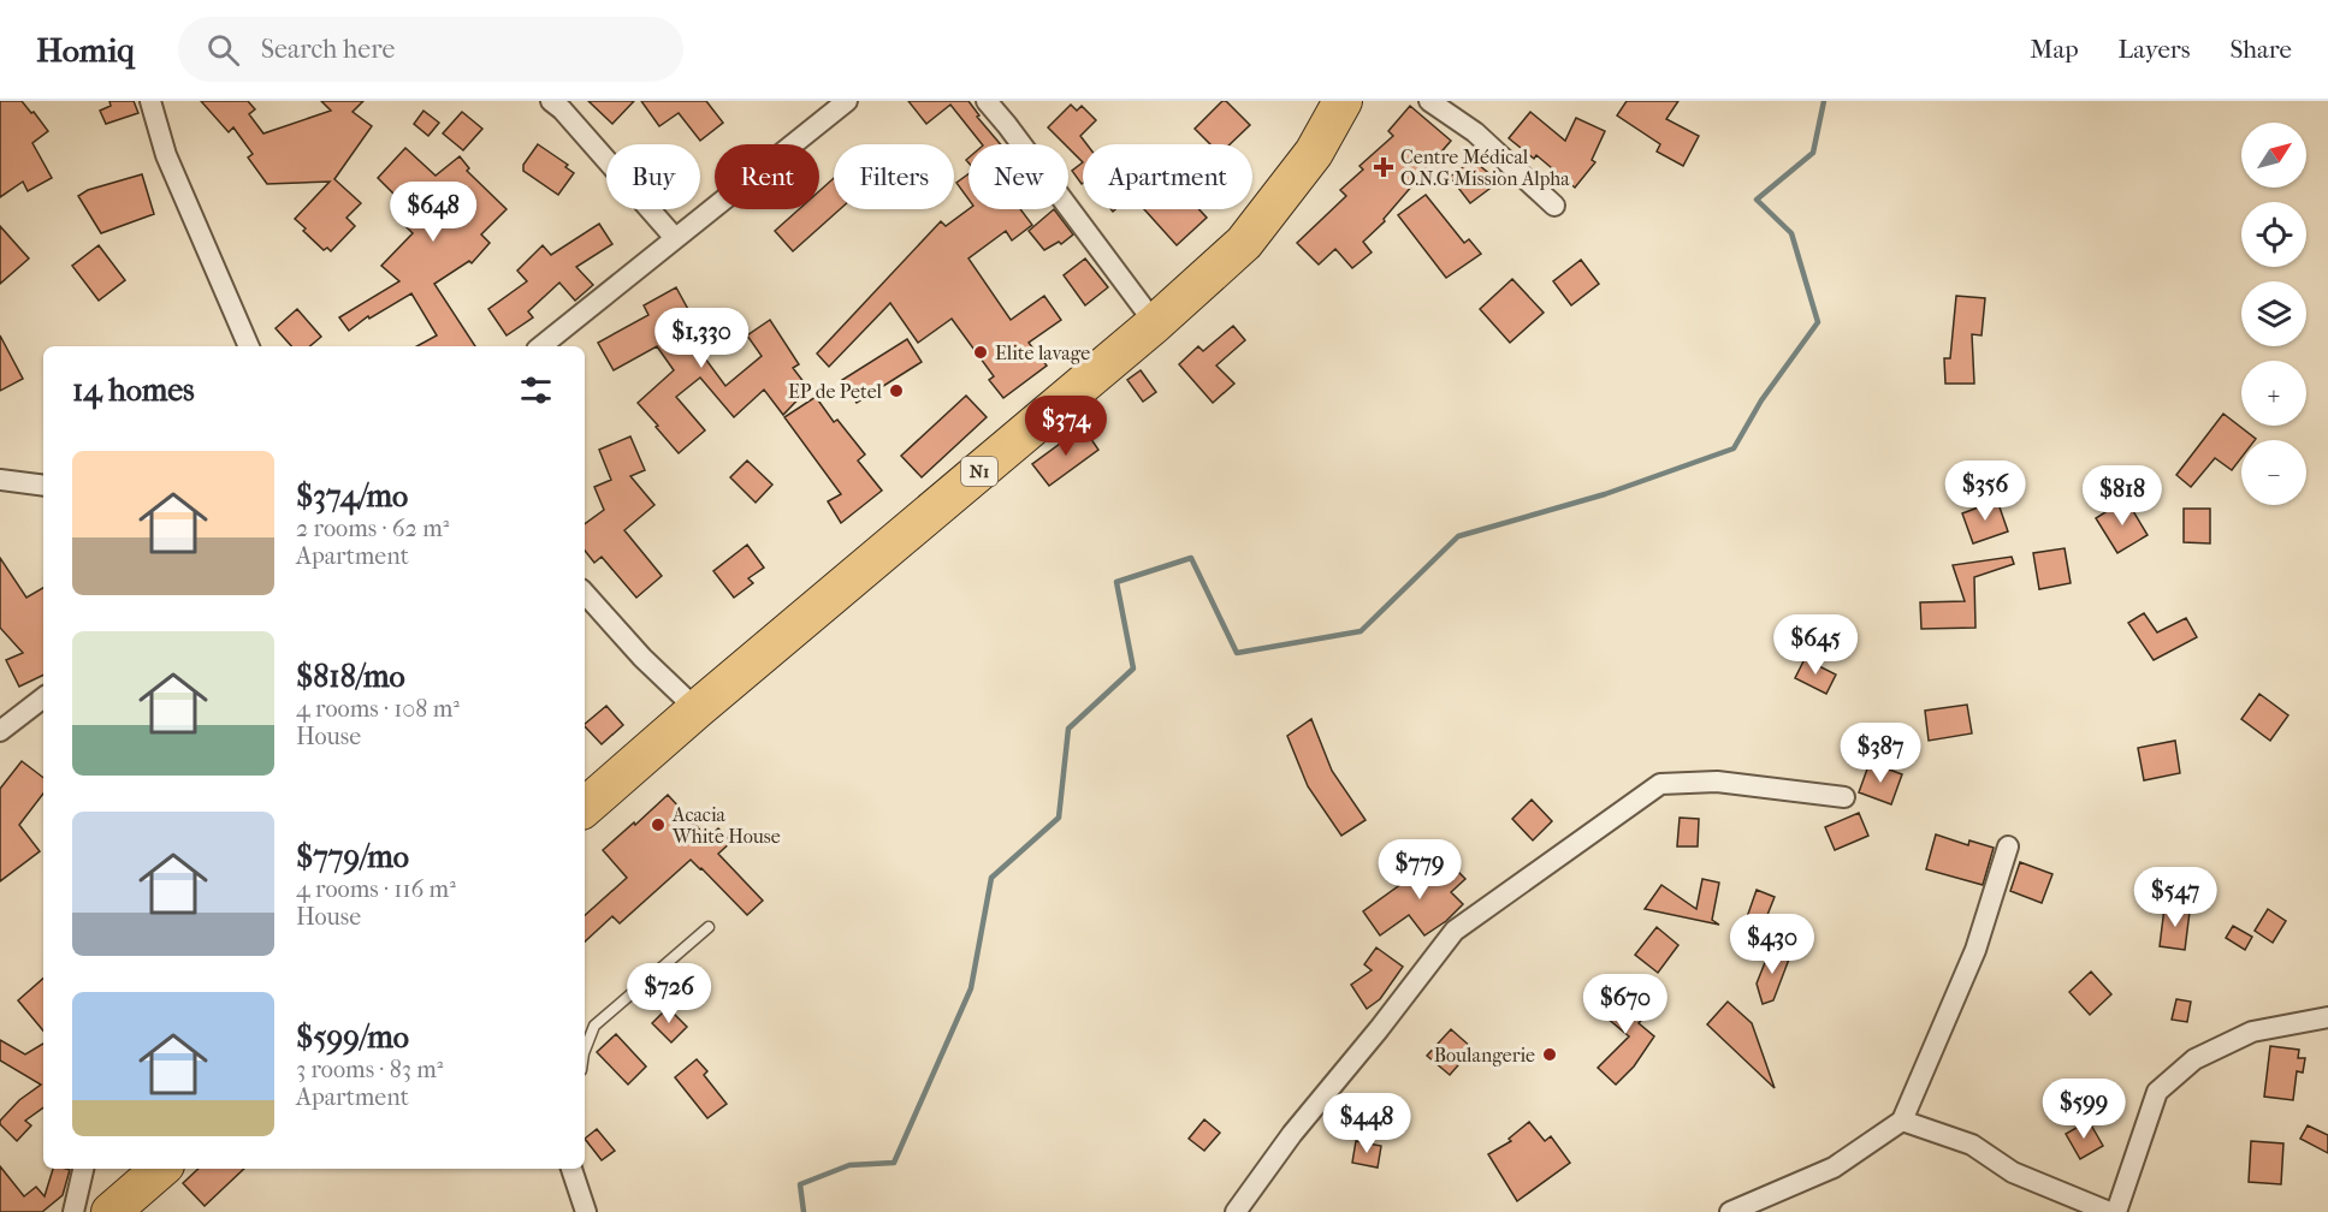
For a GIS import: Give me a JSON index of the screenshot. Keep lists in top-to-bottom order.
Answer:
{
  "streets": {
    "highway": ["N1"]
  },
  "places": {
    "health": ["Centre Médical O.N.G Mission Alpha"],
    "other": [
      "Elite lavage",
      "EP de Petel",
      "Acacia White House",
      "Boulangerie"
    ]
  },
  "north": "top right",
  "page": {
    "header": "Homiq",
    "search": "Search here",
    "nav": ["Map", "Layers", "Share"],
    "map_buttons": ["+", "−"],
    "chip": [
      "Buy",
      "Rent",
      "Filters",
      "New",
      "Apartment"
    ],
    "price": [
      "$648",
      "$1,330",
      "$374",
      "$356",
      "$818",
      "$645",
      "$387",
      "$779",
      "$547",
      "$430",
      "$726",
      "$670",
      "$599",
      "$448"
    ],
    "heading": "14 homes",
    "list": [
      {
        "name": "$374/mo",
        "note": "2 rooms · 62 m² · Apartment"
      },
      {
        "name": "$818/mo",
        "note": "4 rooms · 108 m² · House"
      },
      {
        "name": "$779/mo",
        "note": "4 rooms · 116 m² · House"
      },
      {
        "name": "$599/mo",
        "note": "3 rooms · 83 m² · Apartment"
      }
    ]
  }
}
